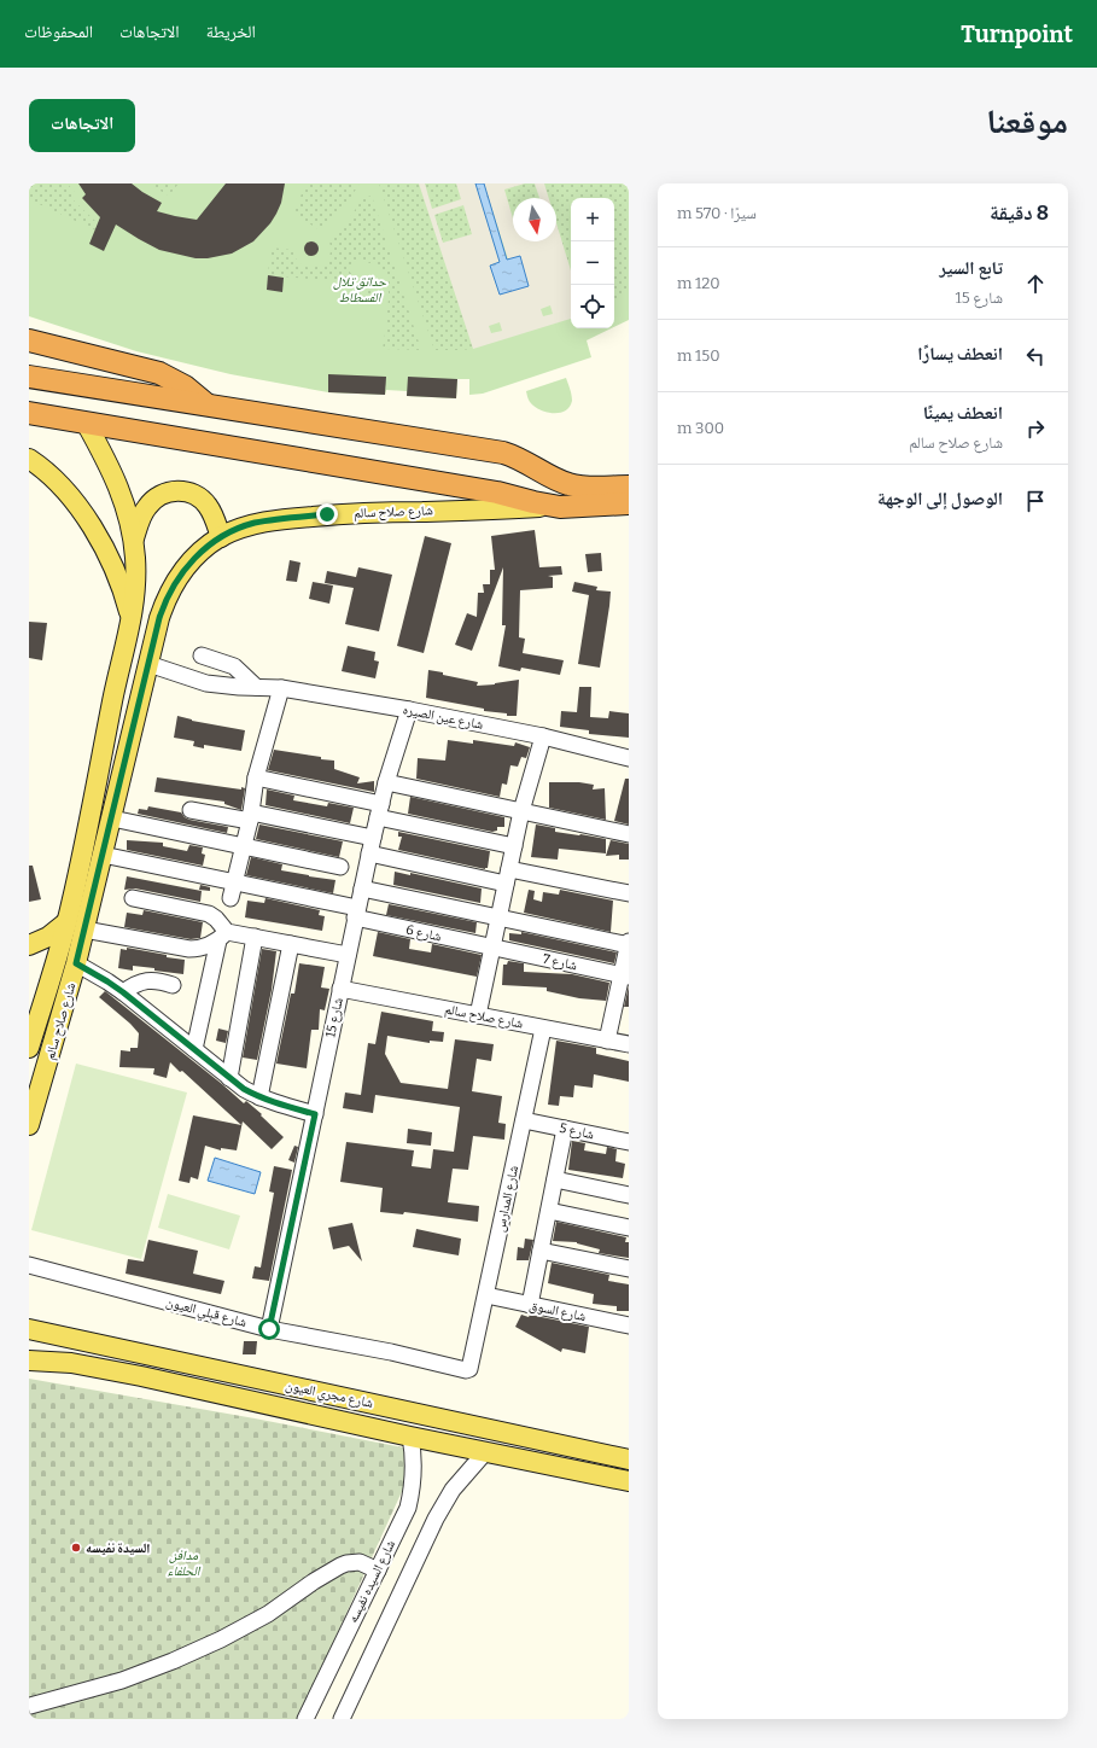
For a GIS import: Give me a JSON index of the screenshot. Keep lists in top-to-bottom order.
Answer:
{
  "streets": {
    "highway": ["شارع صلاح سالم"],
    "main road": ["شارع مجري العيون"],
    "street": [
      "شارع عين الصيره",
      "شارع 6",
      "شارع 7",
      "شارع 15",
      "شارع 5",
      "شارع المدارس",
      "شارع السوق",
      "شارع قبلي العيون",
      "شارع السيده نفيسه"
    ]
  },
  "crossings": [
    ["شارع صلاح سالم", "شارع عين الصيره"],
    ["شارع صلاح سالم", "شارع 6"],
    ["شارع صلاح سالم", "شارع 15"],
    ["شارع صلاح سالم", "شارع المدارس"],
    ["شارع عين الصيره", "شارع 15"],
    ["شارع 6", "شارع 7"],
    ["شارع 6", "شارع 15"],
    ["شارع 15", "شارع قبلي العيون"],
    ["شارع 5", "شارع المدارس"],
    ["شارع المدارس", "شارع السوق"],
    ["شارع المدارس", "شارع قبلي العيون"],
    ["شارع مجري العيون", "شارع السيده نفيسه"]
  ],
  "parks": ["حدائق تلال الفسطاط", "مدافن الحلفاء"],
  "places": ["السيدة نفيسه"],
  "north": "bottom",
  "page": {
    "header": "Turnpoint",
    "nav": ["الخريطة", "الاتجاهات", "المحفوظات"],
    "title": "موقعنا",
    "buttons": "الاتجاهات",
    "heading": ["8 دقيقة", "سيرًا · 570 m"],
    "map_buttons": ["+", "−"],
    "list": [
      ["تابع السير", "شارع 15", "120 m"],
      ["انعطف يسارًا", "150 m"],
      ["انعطف يمينًا", "شارع صلاح سالم", "300 m"],
      "الوصول إلى الوجهة"
    ]
  }
}
